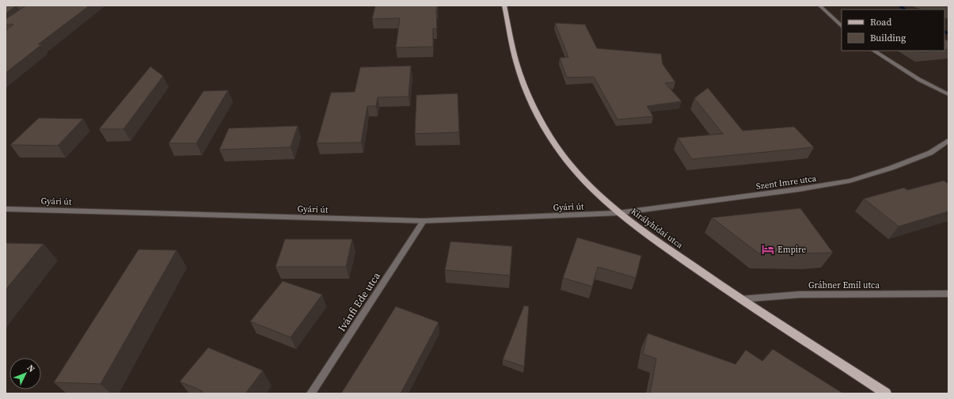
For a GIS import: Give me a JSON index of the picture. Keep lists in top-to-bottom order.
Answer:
{
  "streets": {
    "main road": ["Királyhidai utca"],
    "street": [
      "Szent Imre utca",
      "Gyári út",
      "Grábner Emil utca",
      "Ivánfi Ede utca"
    ]
  },
  "crossings": [
    ["Szent Imre utca", "Gyári út"],
    ["Szent Imre utca", "Királyhidai utca"],
    ["Gyári út", "Királyhidai utca"],
    ["Gyári út", "Ivánfi Ede utca"],
    ["Királyhidai utca", "Grábner Emil utca"]
  ],
  "places": {
    "hotel": ["Empire"]
  },
  "legend": ["Road", "Building"],
  "north": "top right"
}
